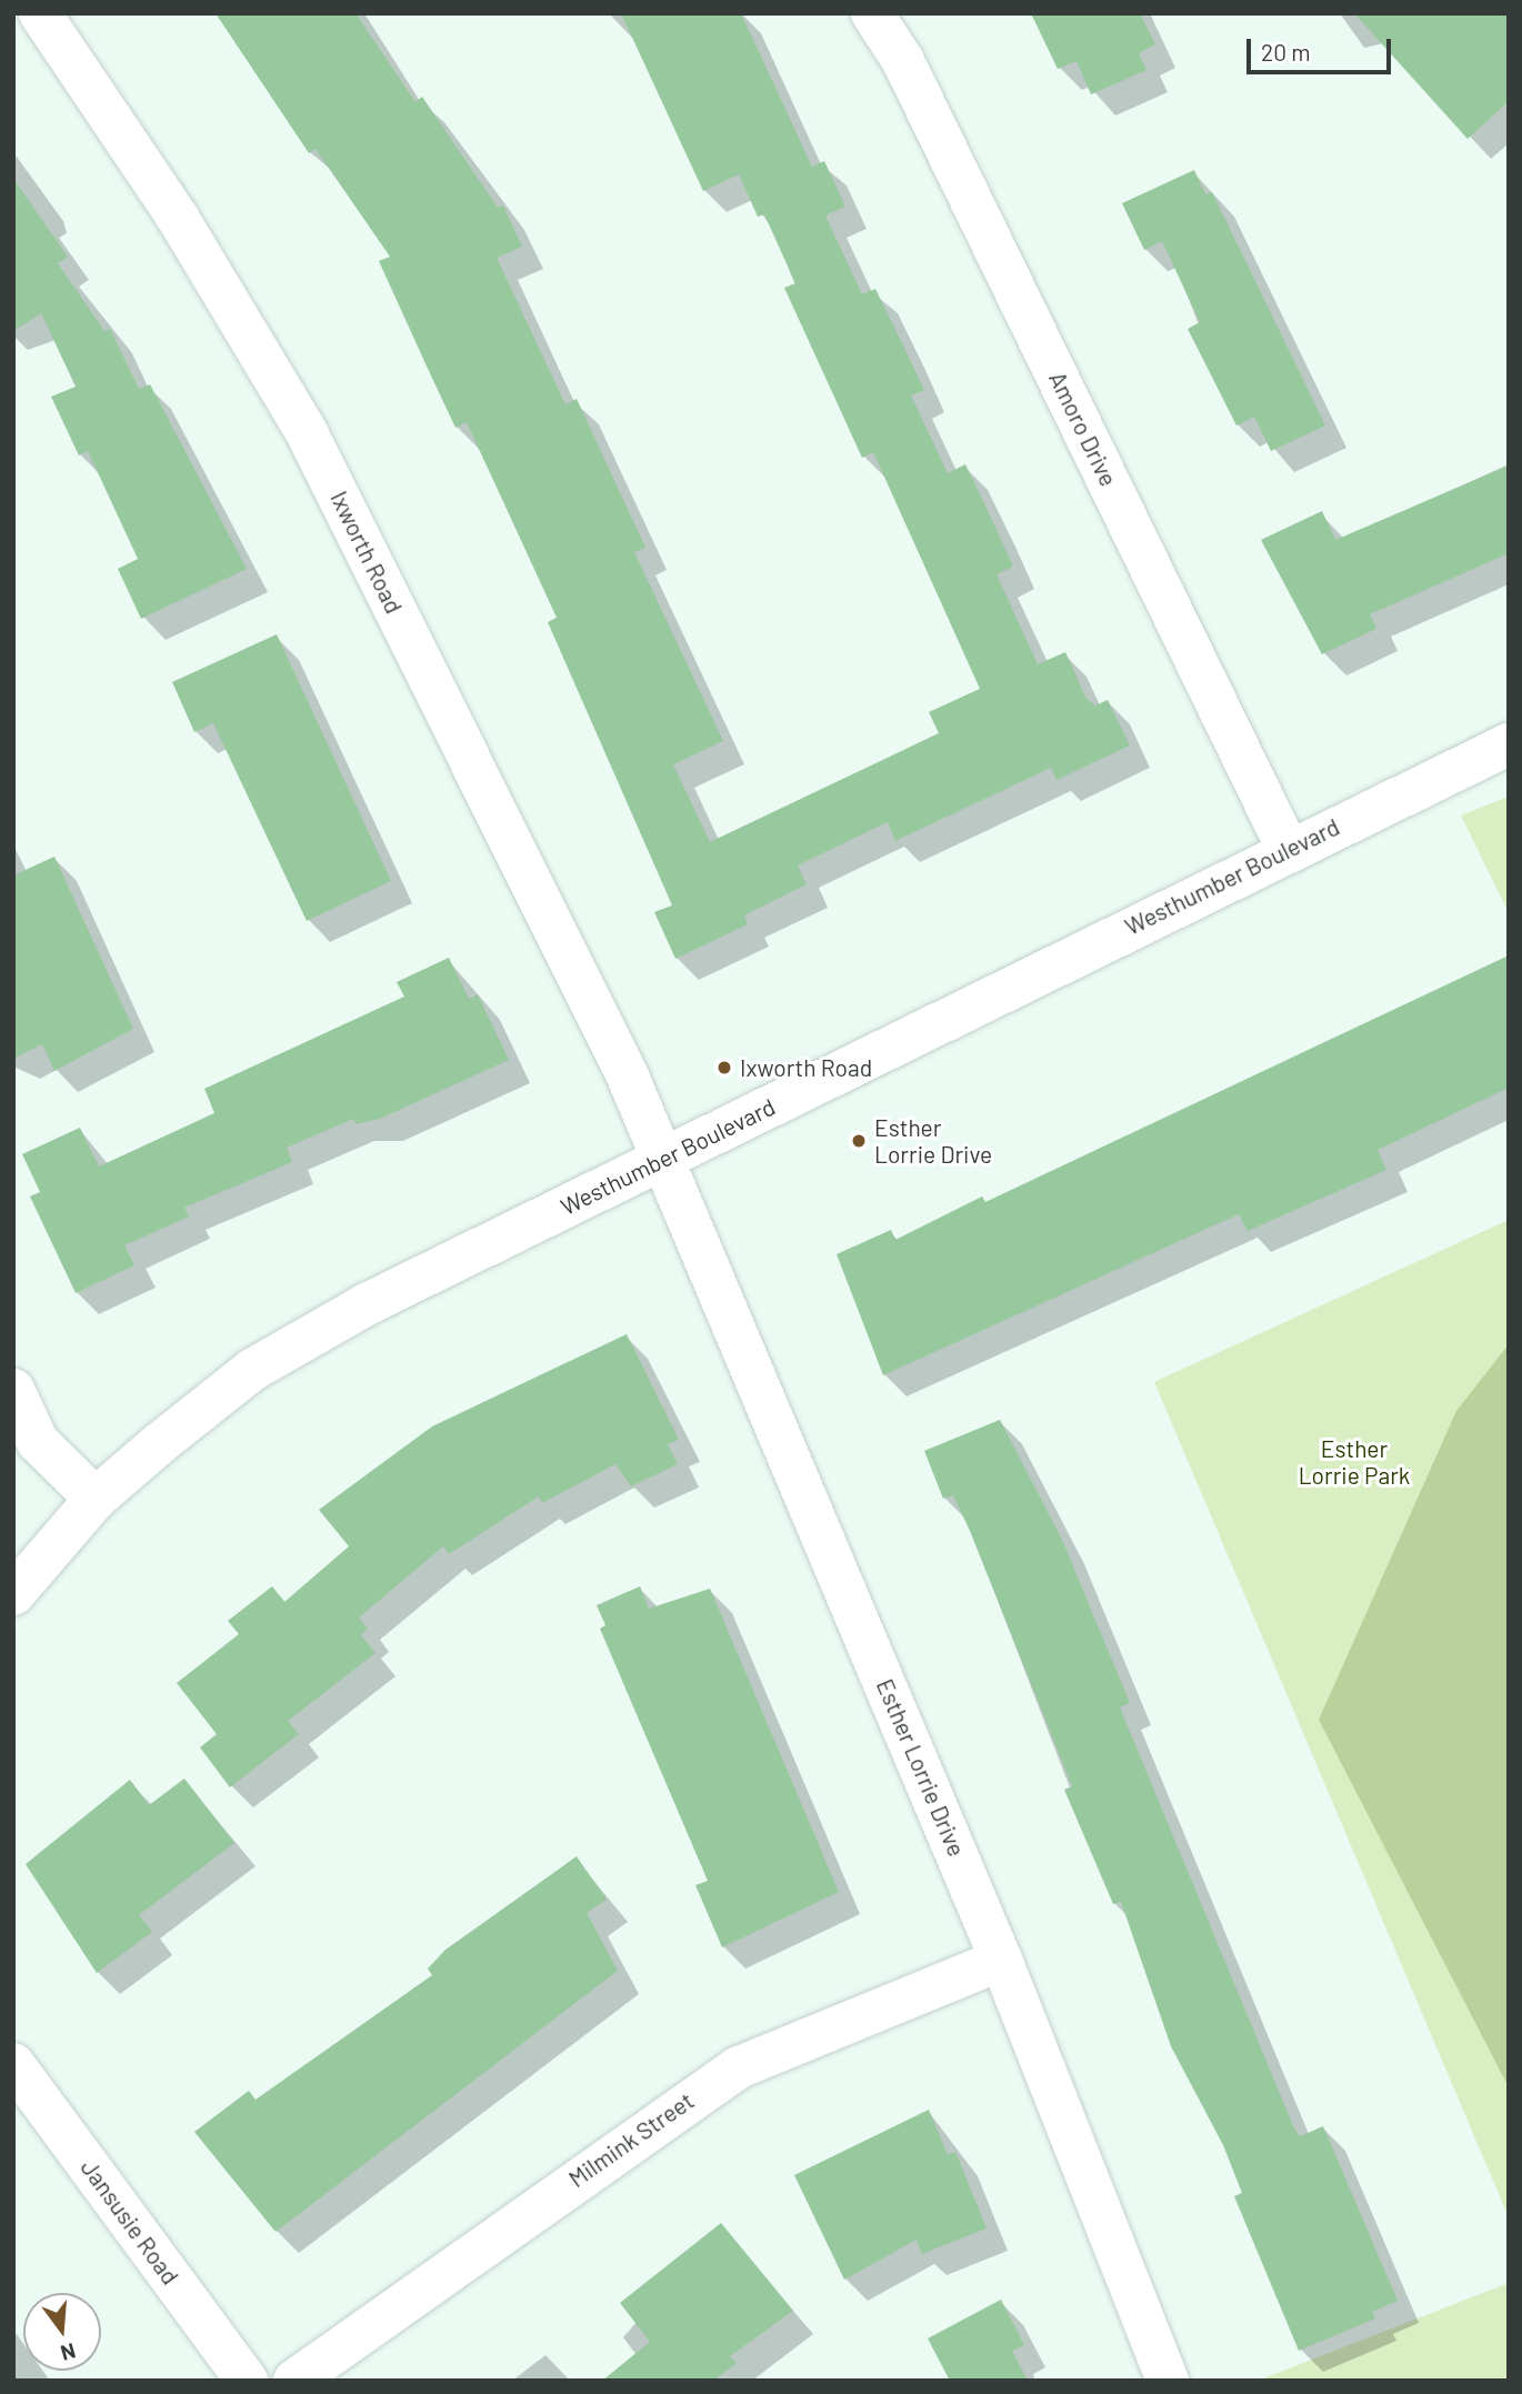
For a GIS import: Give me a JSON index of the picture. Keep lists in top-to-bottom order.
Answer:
{
  "streets": {
    "street": [
      "Amoro Drive",
      "Ixworth Road",
      "Westhumber Boulevard",
      "Esther Lorrie Drive",
      "Milmink Street",
      "Jansusie Road"
    ]
  },
  "crossings": [
    ["Amoro Drive", "Westhumber Boulevard"],
    ["Ixworth Road", "Westhumber Boulevard"],
    ["Ixworth Road", "Esther Lorrie Drive"],
    ["Westhumber Boulevard", "Esther Lorrie Drive"],
    ["Esther Lorrie Drive", "Milmink Street"]
  ],
  "parks": ["Esther Lorrie Park"],
  "places": ["Ixworth Road", "Esther Lorrie Drive"],
  "scale_bar": "20 m",
  "north": "bottom"
}
